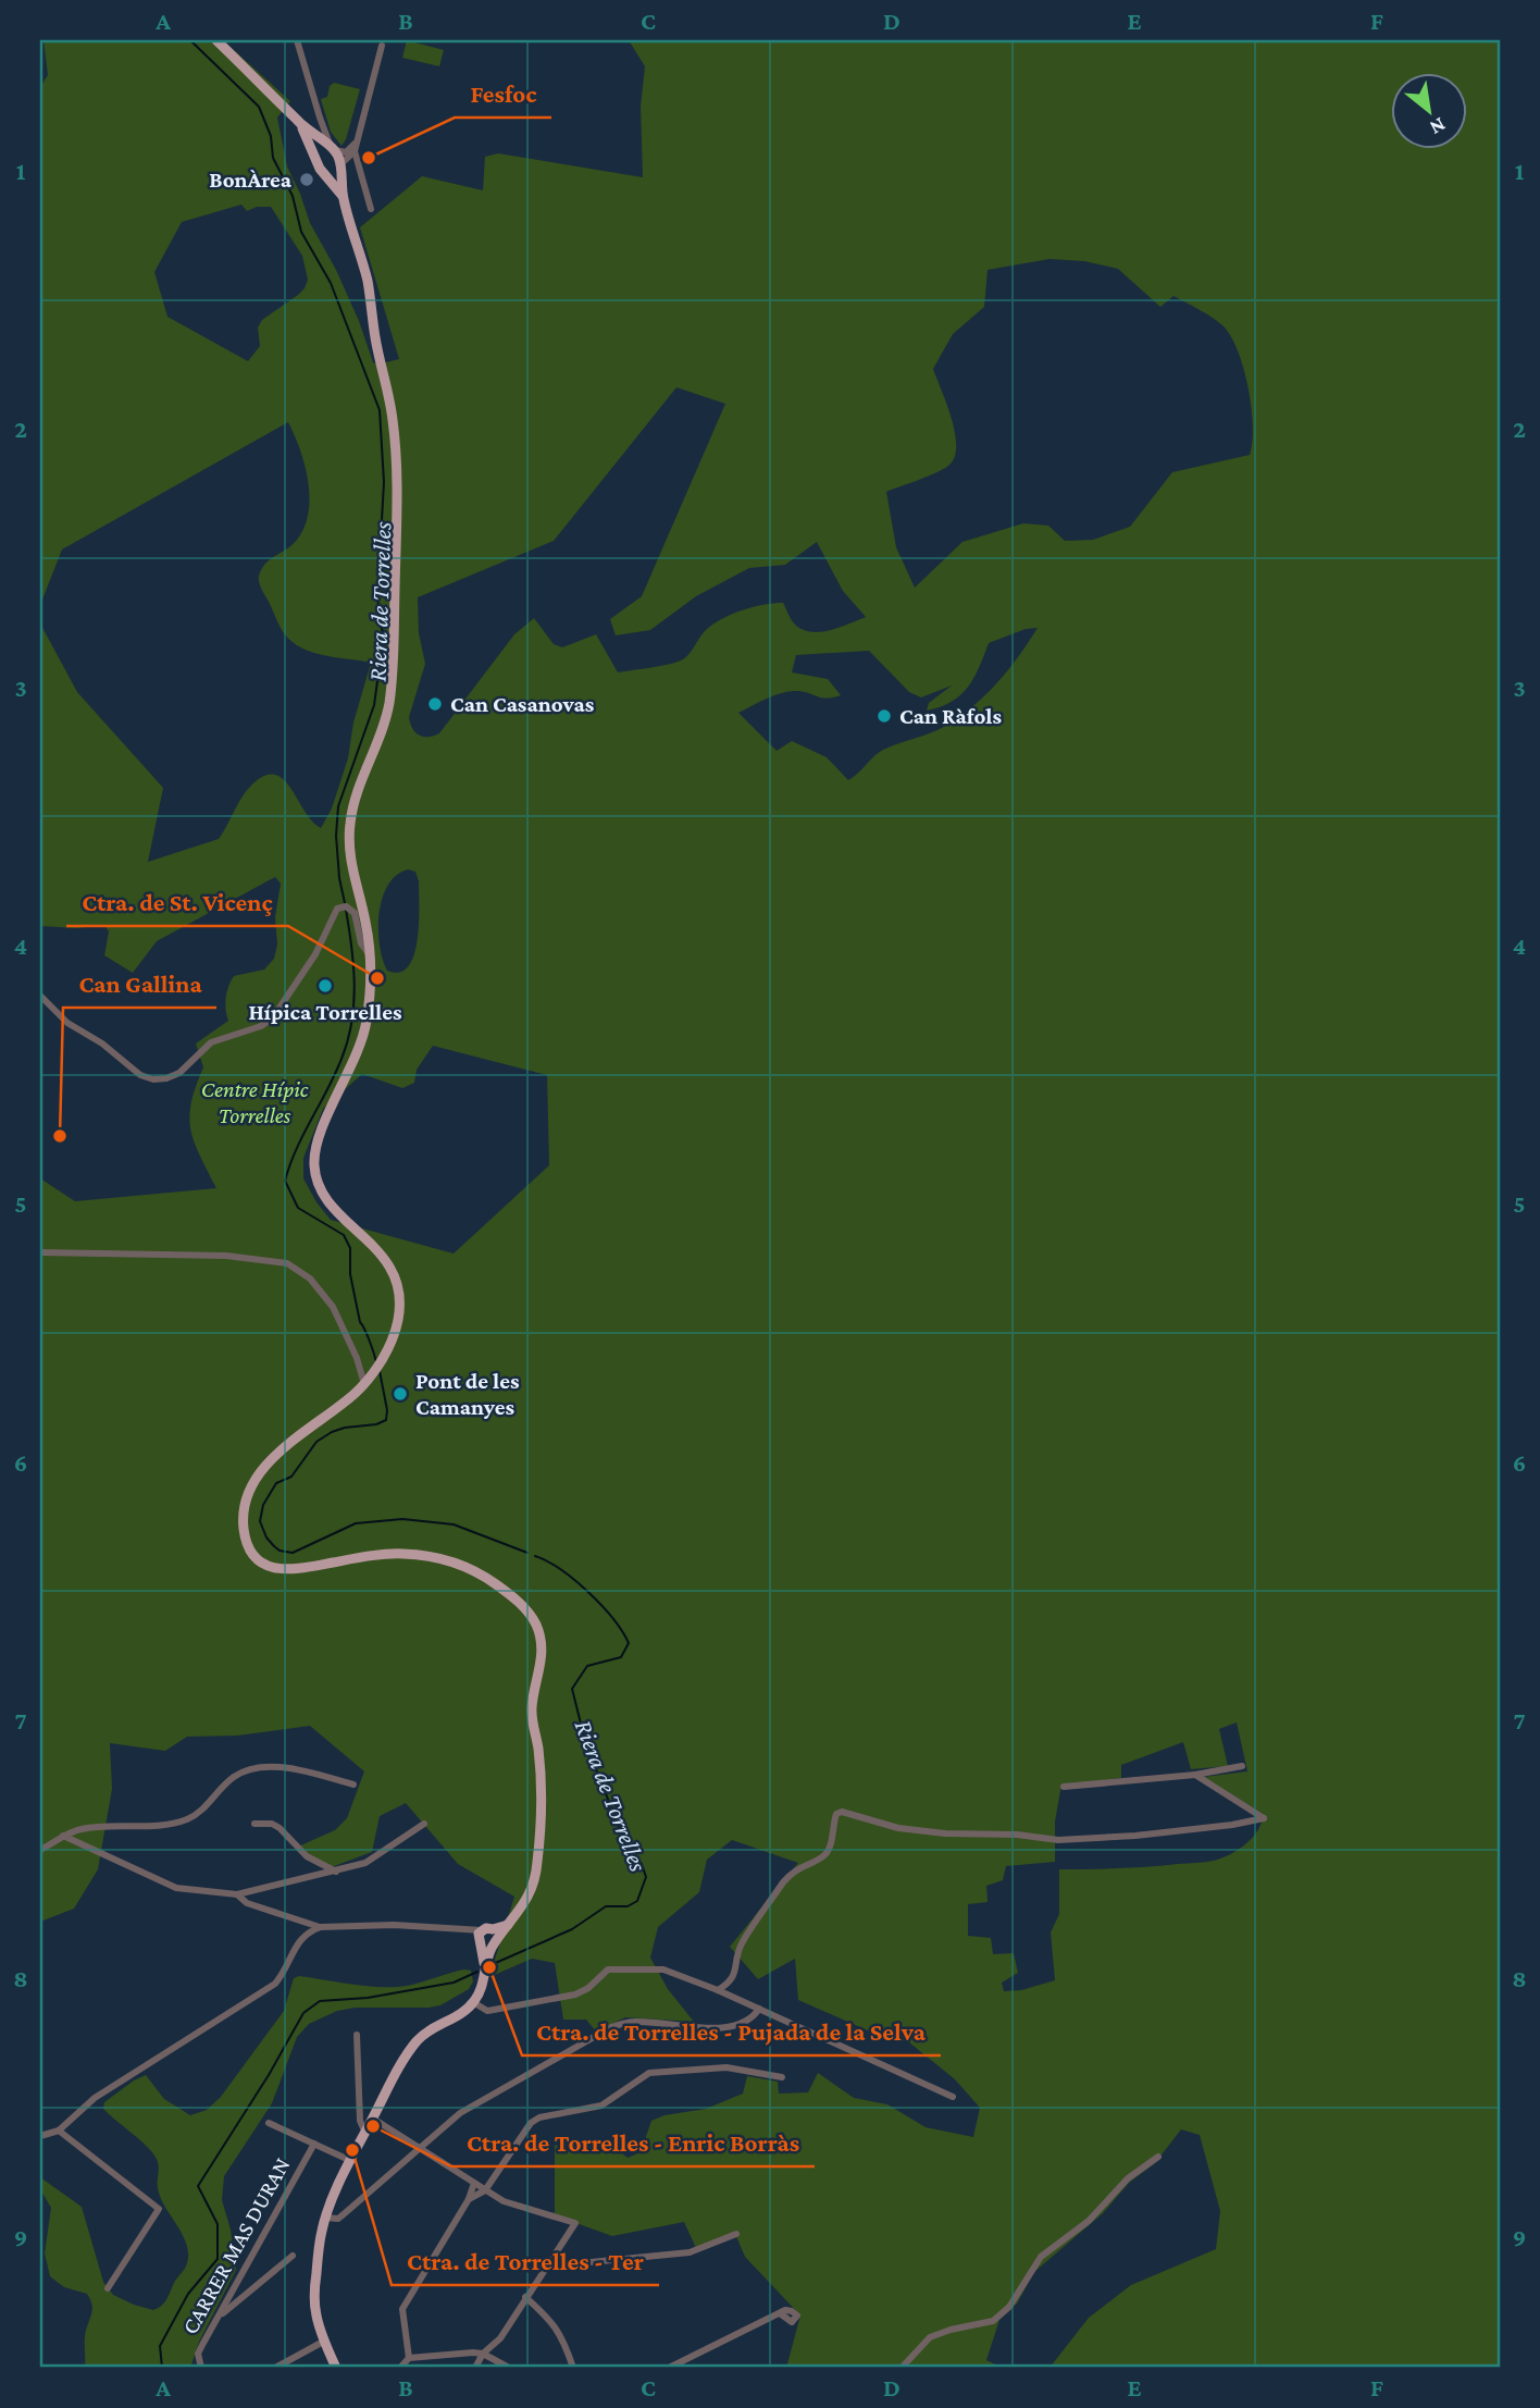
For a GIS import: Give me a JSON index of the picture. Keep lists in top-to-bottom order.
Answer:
{
  "streets": {
    "street": ["CARRER MAS DURAN"]
  },
  "water": ["Riera de Torrelles"],
  "parks": ["Centre Hípic Torrelles"],
  "places": [
    "Fesfoc",
    "BonÀrea",
    "Can Casanovas",
    "Can Ràfols",
    "Ctra. de St. Vicenç",
    "Hípica Torrelles",
    "Can Gallina",
    "Pont de les Camanyes",
    "Ctra. de Torrelles - Pujada de la Selva",
    "Ctra. de Torrelles - Enric Borràs",
    "Ctra. de Torrelles - Ter"
  ],
  "north": "bottom right",
  "grid": {
    "columns": [
      "A",
      "B",
      "C",
      "D",
      "E",
      "F"
    ],
    "rows": [
      "1",
      "2",
      "3",
      "4",
      "5",
      "6",
      "7",
      "8",
      "9"
    ]
  }
}
